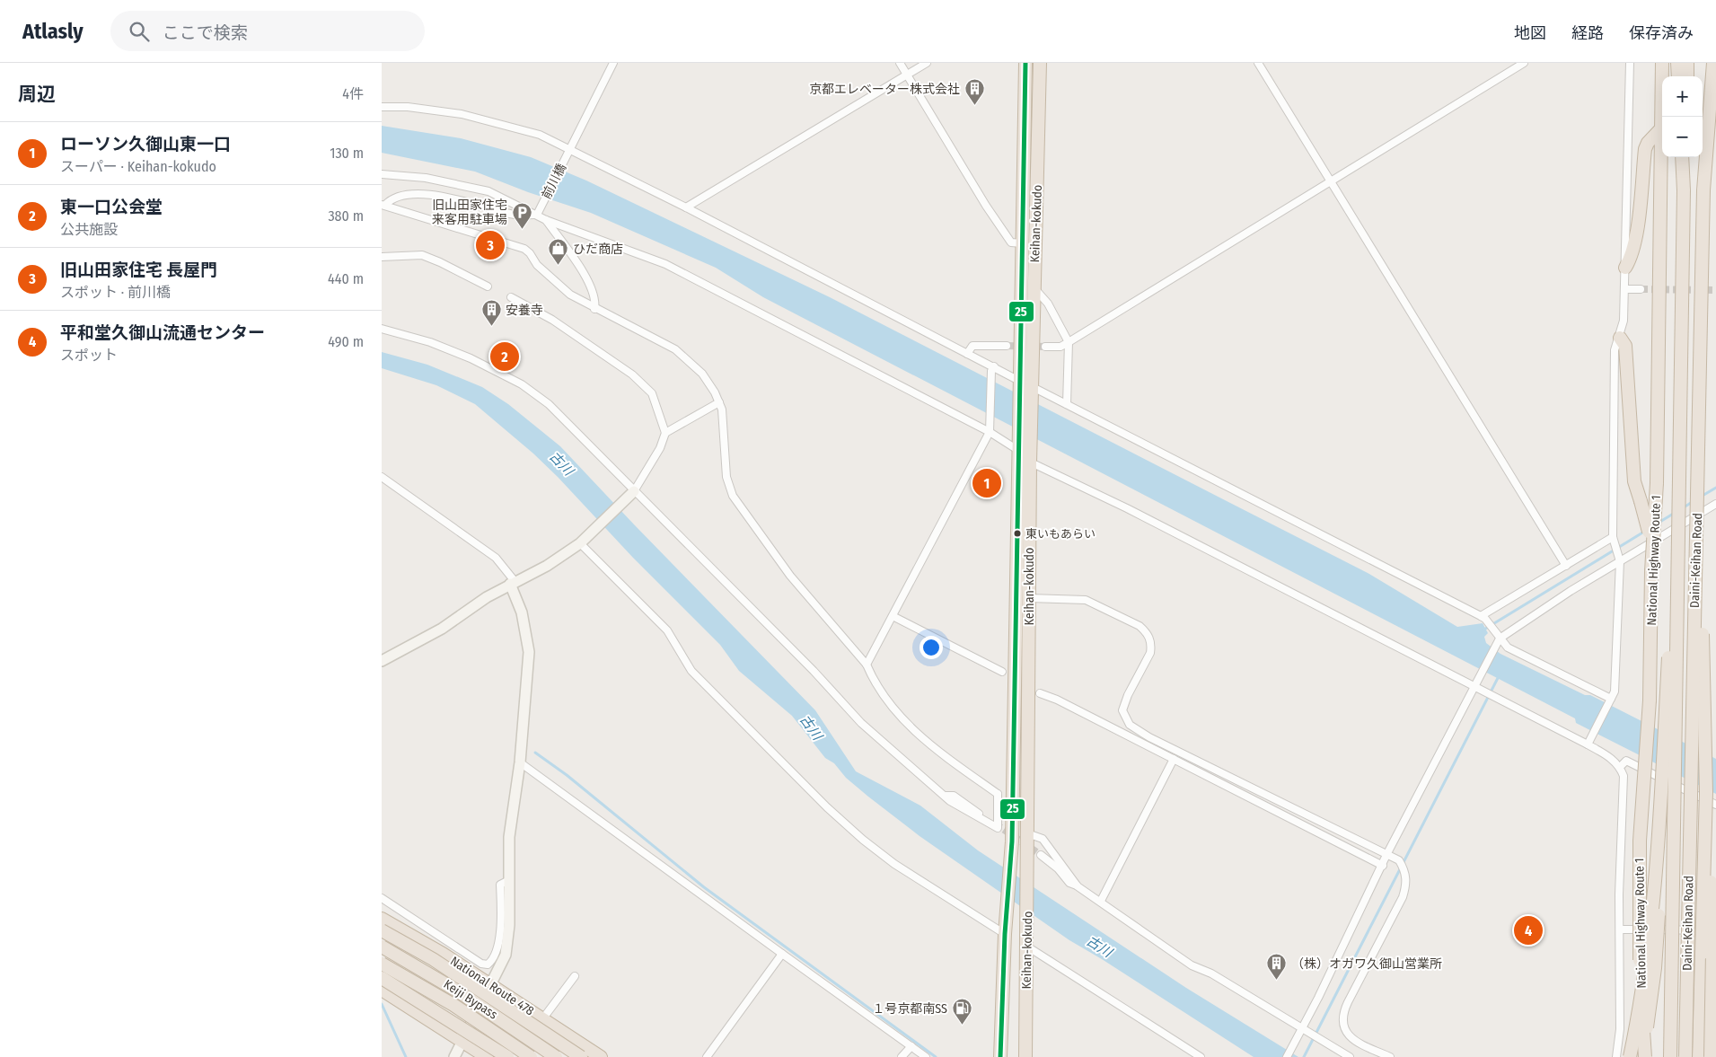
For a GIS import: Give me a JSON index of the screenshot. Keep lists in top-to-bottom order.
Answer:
{
  "streets": {
    "highway": [
      "Keihan-kokudo",
      "National Highway Route 1",
      "Daini-Keihan Road",
      "National Route 478",
      "Keiji Bypass"
    ],
    "street": ["前川橋"]
  },
  "water": ["古川"],
  "places": {
    "building": ["京都エレベーター株式会社", "安養寺", "（株）オガワ久御山営業所"],
    "parking": ["旧山田家住宅 来客用駐車場"],
    "shop": ["ひだ商店"],
    "other": ["東いもあらい"],
    "fuel station": ["１号京都南SS"]
  },
  "lines": ["transit line 25"],
  "page": {
    "header": "Atlasly",
    "search": "ここで検索",
    "nav": ["地図", "経路", "保存済み"],
    "heading": ["周辺", "4件"],
    "map_buttons": ["+", "−"],
    "list": [
      {
        "mark": "1",
        "name": "ローソン久御山東一口",
        "note": "スーパー · Keihan-kokudo",
        "value": "130 m"
      },
      {
        "mark": "2",
        "name": "東一口公会堂",
        "note": "公共施設",
        "value": "380 m"
      },
      {
        "mark": "3",
        "name": "旧山田家住宅 長屋門",
        "note": "スポット · 前川橋",
        "value": "440 m"
      },
      {
        "mark": "4",
        "name": "平和堂久御山流通センター",
        "note": "スポット",
        "value": "490 m"
      }
    ],
    "pins": [
      "3",
      "2",
      "1",
      "4"
    ]
  }
}
